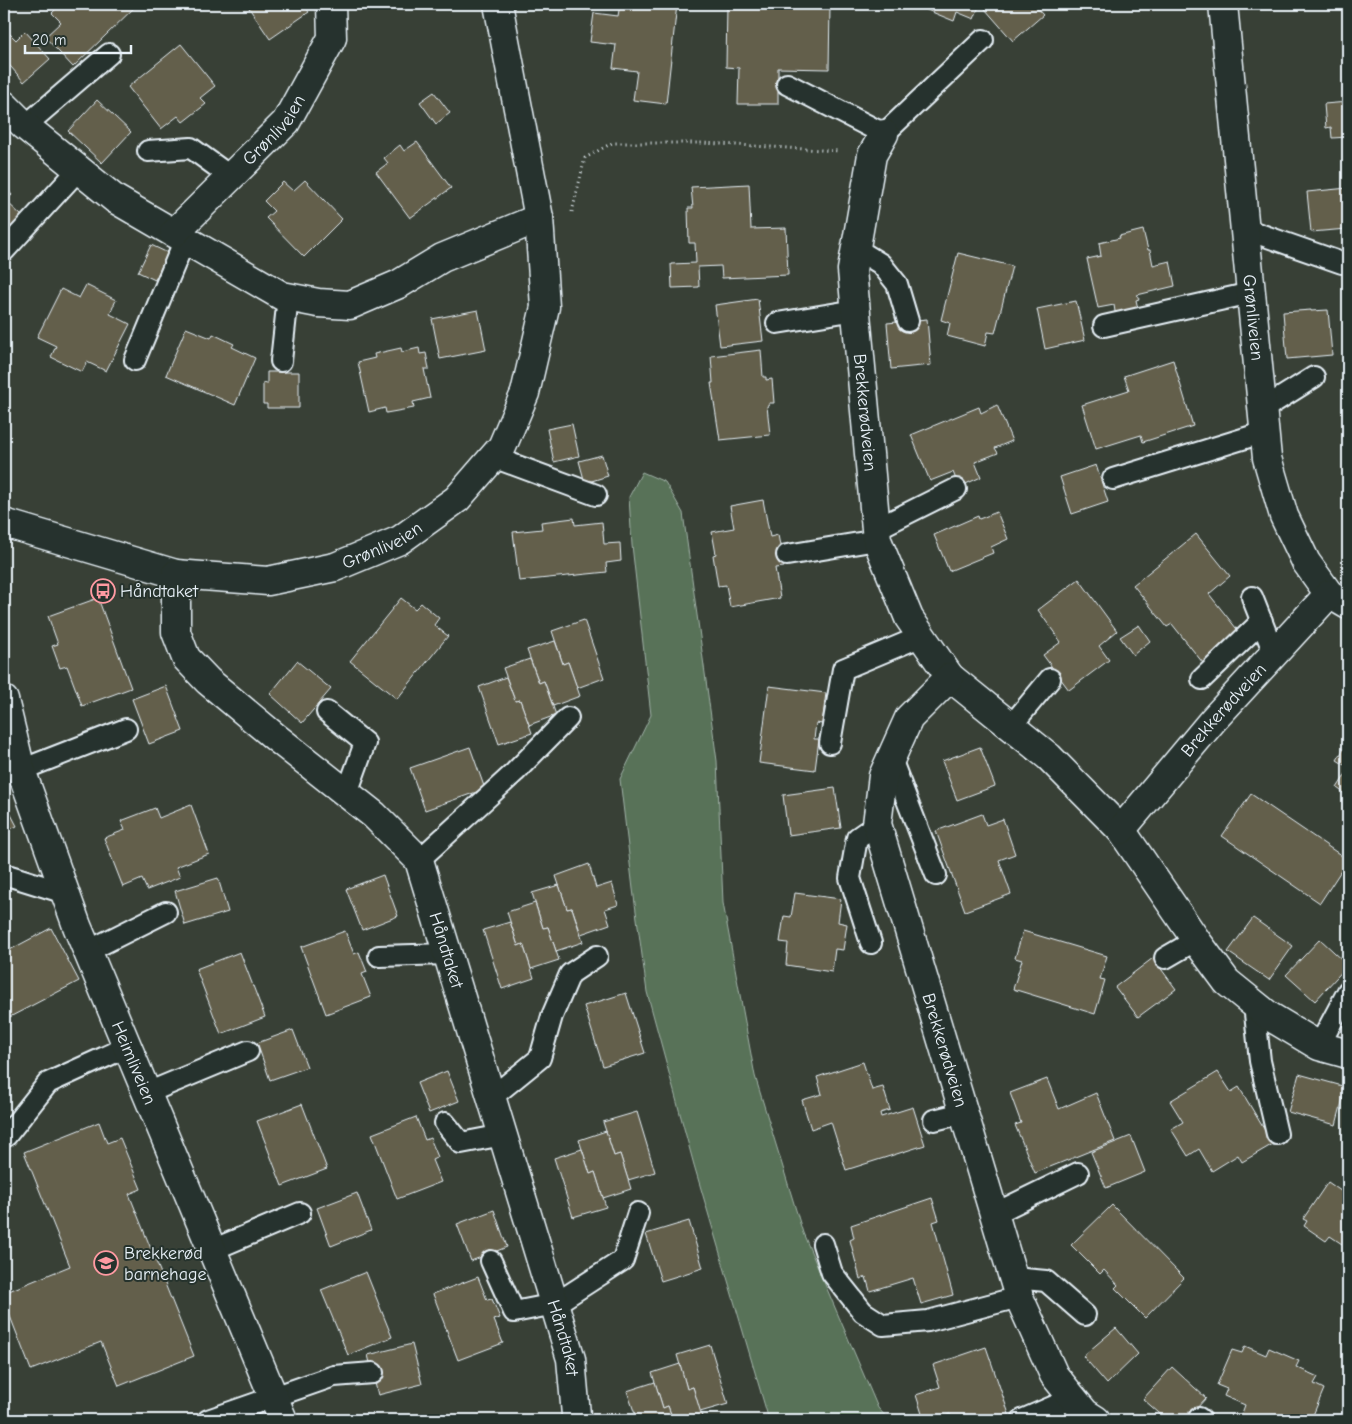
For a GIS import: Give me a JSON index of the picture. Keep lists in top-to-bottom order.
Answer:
{
  "streets": {
    "street": [
      "Grønliveien",
      "Brekkerødveien",
      "Håndtaket",
      "Heimliveien"
    ]
  },
  "crossings": [
    ["Grønliveien", "Brekkerødveien"],
    ["Grønliveien", "Håndtaket"]
  ],
  "places": {
    "bus stop": ["Håndtaket"],
    "school or university": ["Brekkerød barnehage"]
  },
  "scale_bar": "20 m"
}
